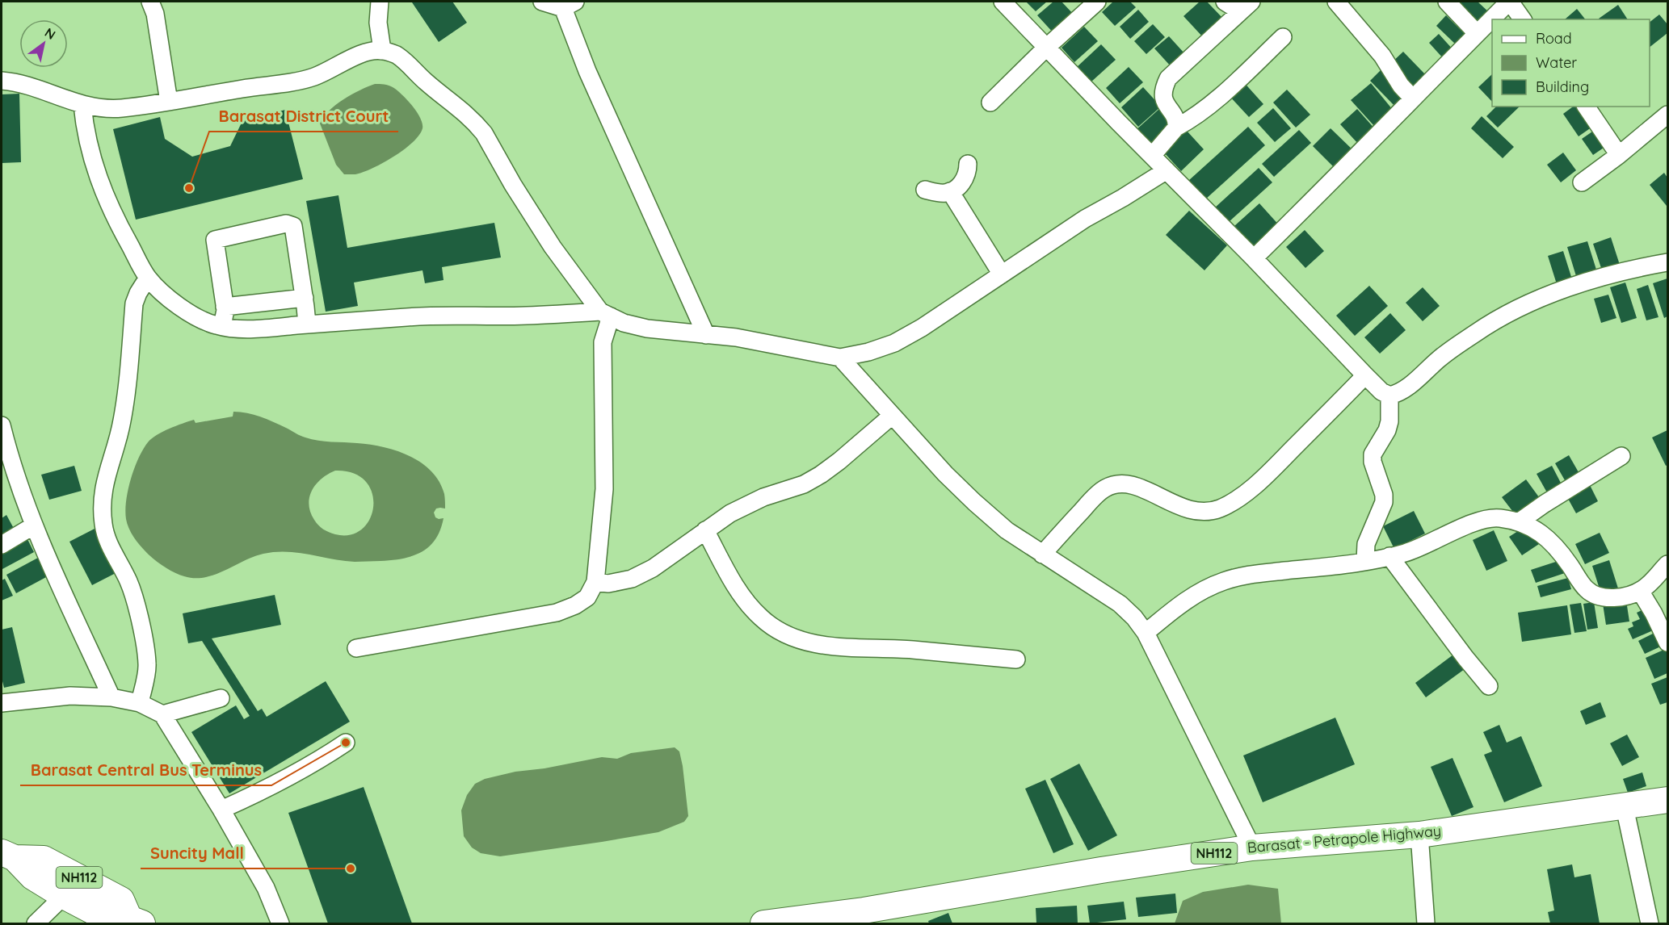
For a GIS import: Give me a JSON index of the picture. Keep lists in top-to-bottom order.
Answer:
{
  "streets": {
    "highway": ["Barasat - Petrapole Highway", "NH112"]
  },
  "places": ["Barasat District Court", "Barasat Central Bus Terminus", "Suncity Mall"],
  "legend": ["Road", "Water", "Building"],
  "north": "top right"
}
